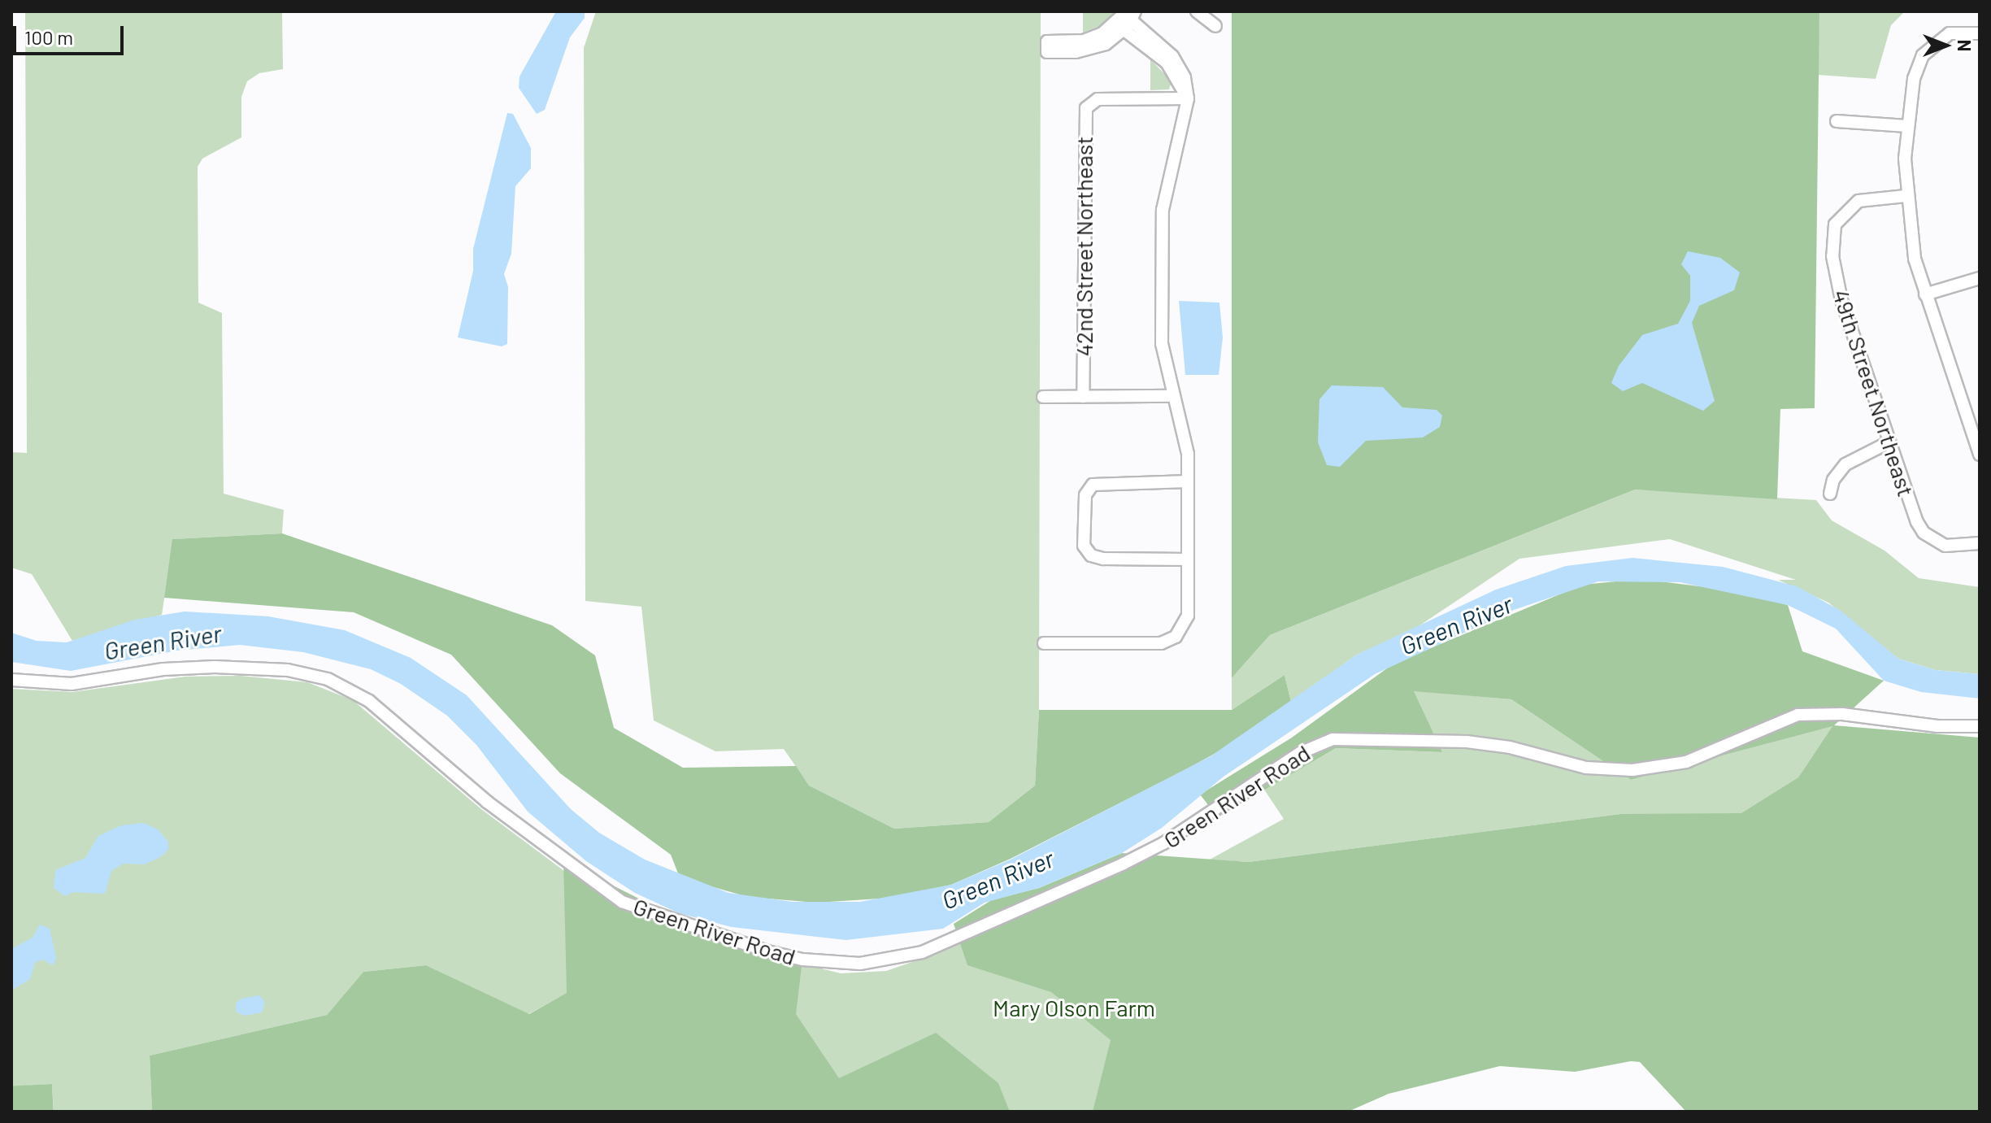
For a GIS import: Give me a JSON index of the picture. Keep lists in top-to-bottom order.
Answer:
{
  "streets": {
    "street": ["42nd Street Northeast", "49th Street Northeast", "Green River Road"]
  },
  "water": ["Green River"],
  "parks": ["Mary Olson Farm"],
  "scale_bar": "100 m",
  "north": "right"
}
